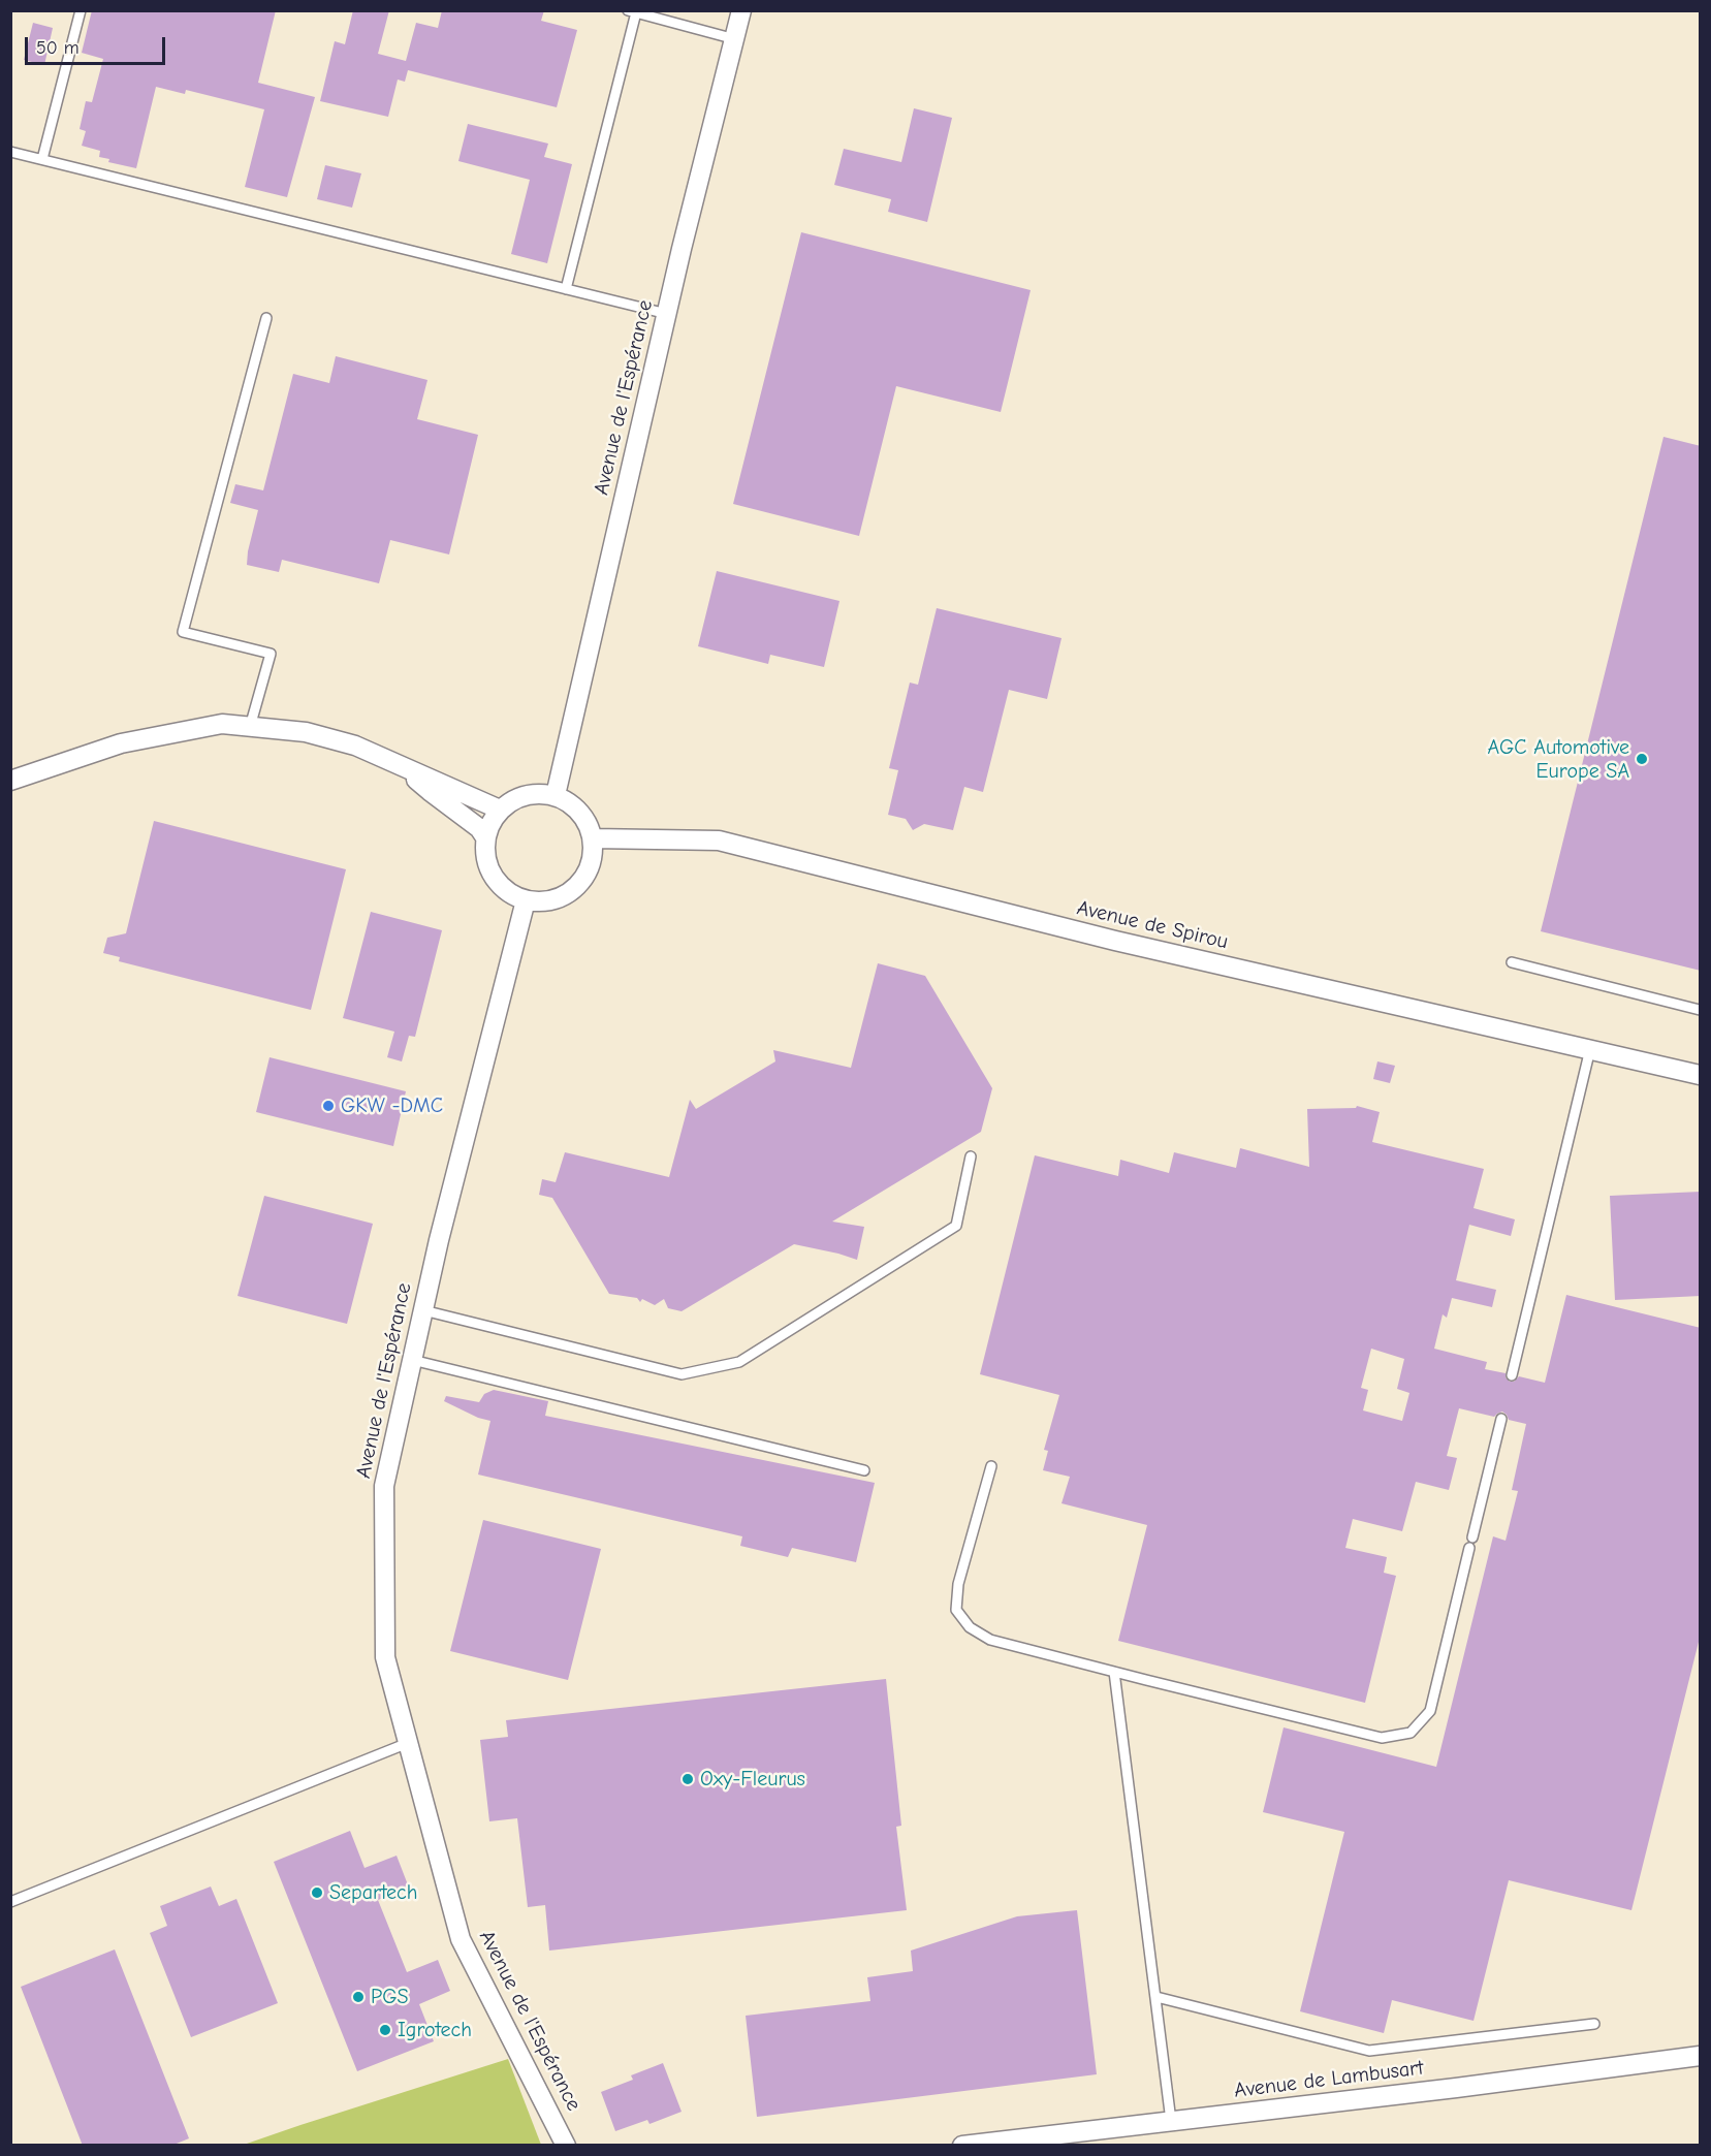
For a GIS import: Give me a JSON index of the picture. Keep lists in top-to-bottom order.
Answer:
{
  "streets": {
    "street": ["Avenue de l'Espérance", "Avenue de Spirou", "Avenue de Lambusart"]
  },
  "crossings": [
    ["Avenue de l'Espérance", "Avenue de Spirou"]
  ],
  "places": [
    "AGC Automotive Europe SA",
    "GKW -DMC",
    "Oxy-Fleurus",
    "Separtech",
    "PGS",
    "Igrotech"
  ],
  "scale_bar": "50 m"
}
